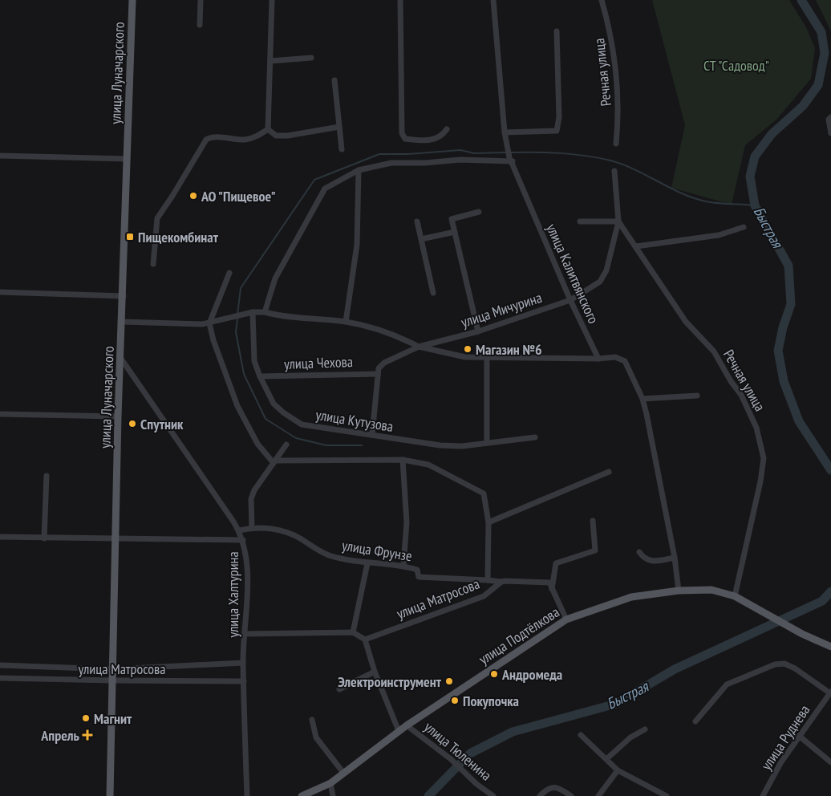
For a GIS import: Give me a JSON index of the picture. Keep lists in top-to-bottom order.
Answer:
{
  "streets": {
    "main road": ["улица Луначарского", "улица Подтёлкова"],
    "street": [
      "Речная улица",
      "улица Калитвянского",
      "улица Мичурина",
      "улица Чехова",
      "улица Кутузова",
      "улица Фрунзе",
      "улица Халтурина",
      "улица Матросова",
      "улица Руднева",
      "улица Тюленина"
    ]
  },
  "crossings": [
    ["Речная улица", "улица Мичурина"],
    ["Речная улица", "улица Подтёлкова"],
    ["улица Луначарского", "улица Халтурина"],
    ["улица Луначарского", "улица Матросова"],
    ["улица Калитвянского", "улица Мичурина"],
    ["улица Чехова", "улица Кутузова"],
    ["улица Фрунзе", "улица Халтурина"],
    ["улица Халтурина", "улица Матросова"],
    ["улица Подтёлкова", "улица Тюленина"]
  ],
  "water": ["Быстрая"],
  "parks": ["СТ \"Садовод\""],
  "places": {
    "other": [
      "АО \"Пищевое\"",
      "Магазин №6",
      "Спутник",
      "Андромеда",
      "Электроинструмент",
      "Покупочка",
      "Магнит"
    ],
    "transit": ["Пищекомбинат"],
    "health": ["Апрель"]
  }
}
